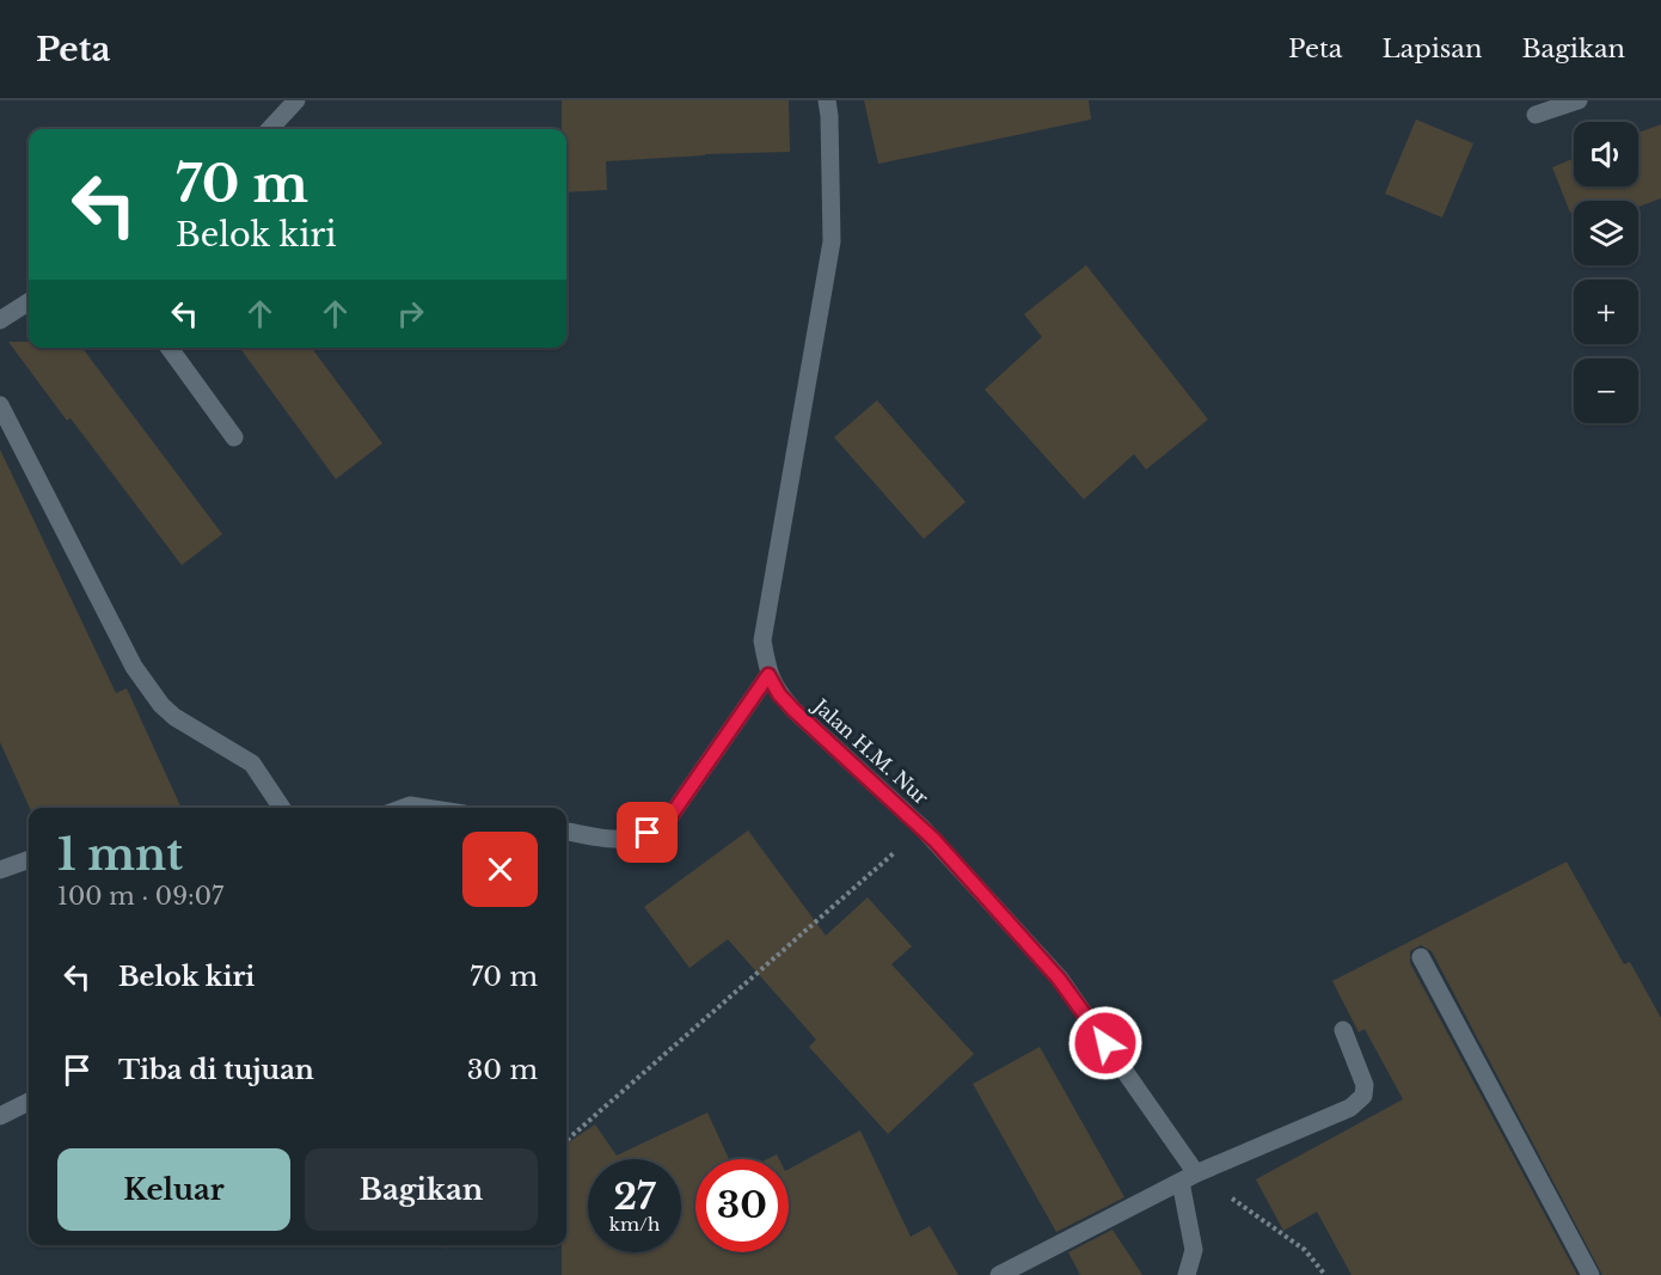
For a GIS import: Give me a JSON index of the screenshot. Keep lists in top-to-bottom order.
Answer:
{
  "streets": {
    "street": ["Jalan H.M. Nur"]
  },
  "page": {
    "header": "Peta",
    "nav": ["Peta", "Lapisan", "Bagikan"],
    "map_buttons": ["+", "−"],
    "turn": ["70 m", "Belok kiri"],
    "heading": ["1 mnt", "100 m · 09:07"],
    "list": [
      {
        "name": "Belok kiri",
        "value": "70 m"
      },
      {
        "name": "Tiba di tujuan",
        "value": "30 m"
      }
    ],
    "buttons": ["Keluar", "Bagikan"],
    "speed": "27 km/h",
    "limit": "30"
  }
}
